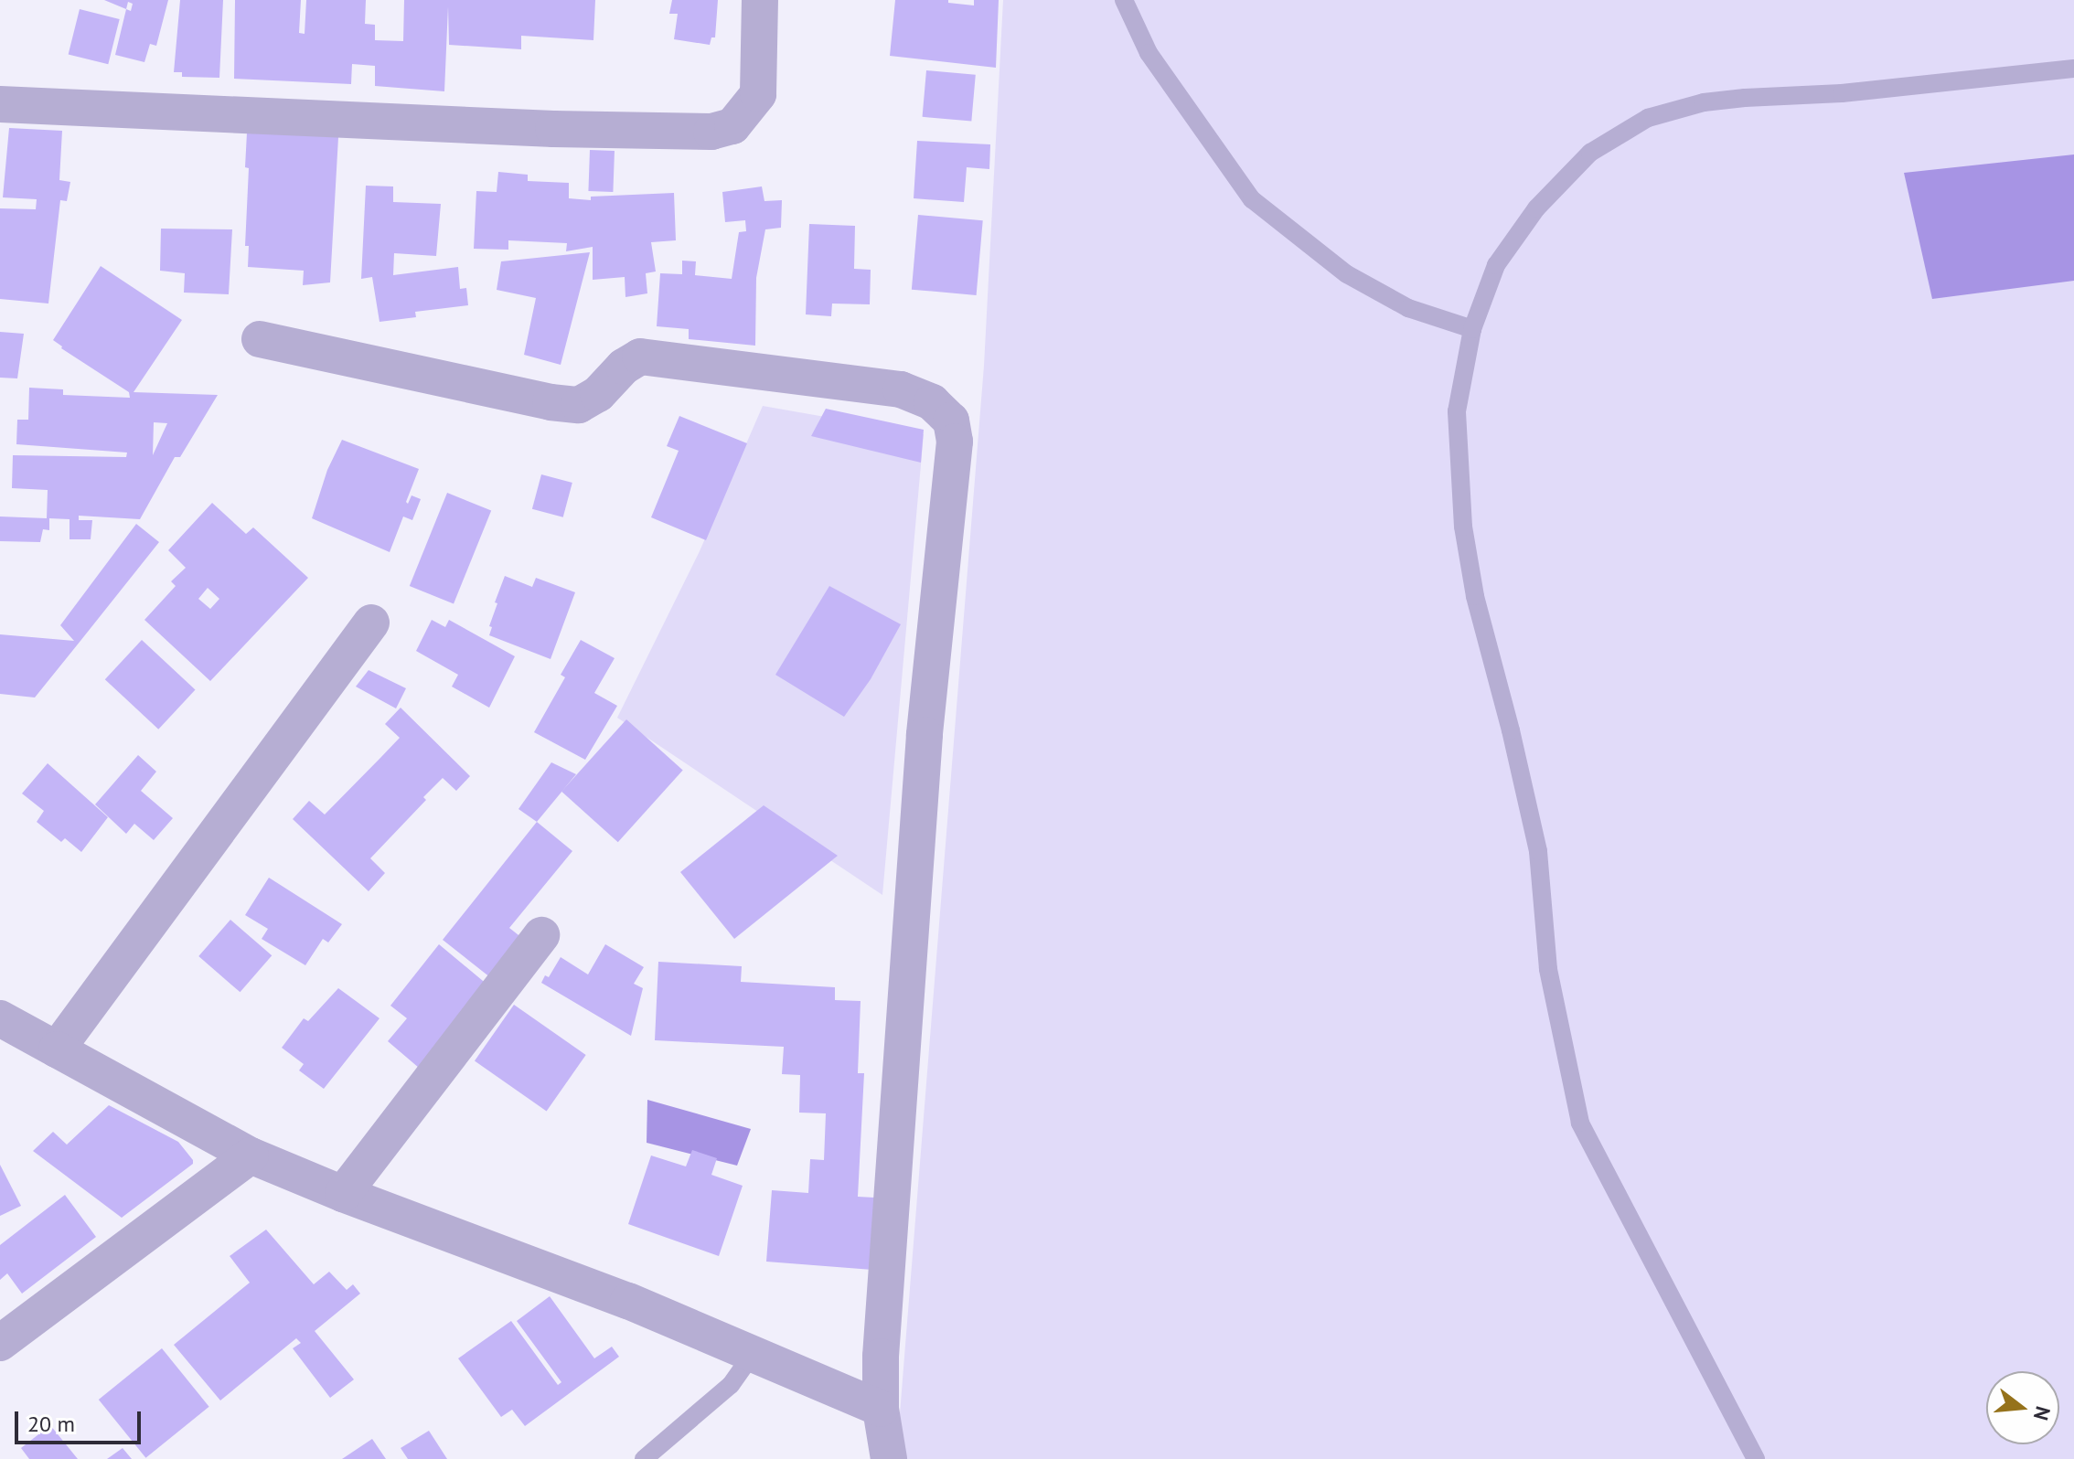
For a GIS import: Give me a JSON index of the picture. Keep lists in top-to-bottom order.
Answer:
{
  "scale_bar": "20 m",
  "north": "right"
}
